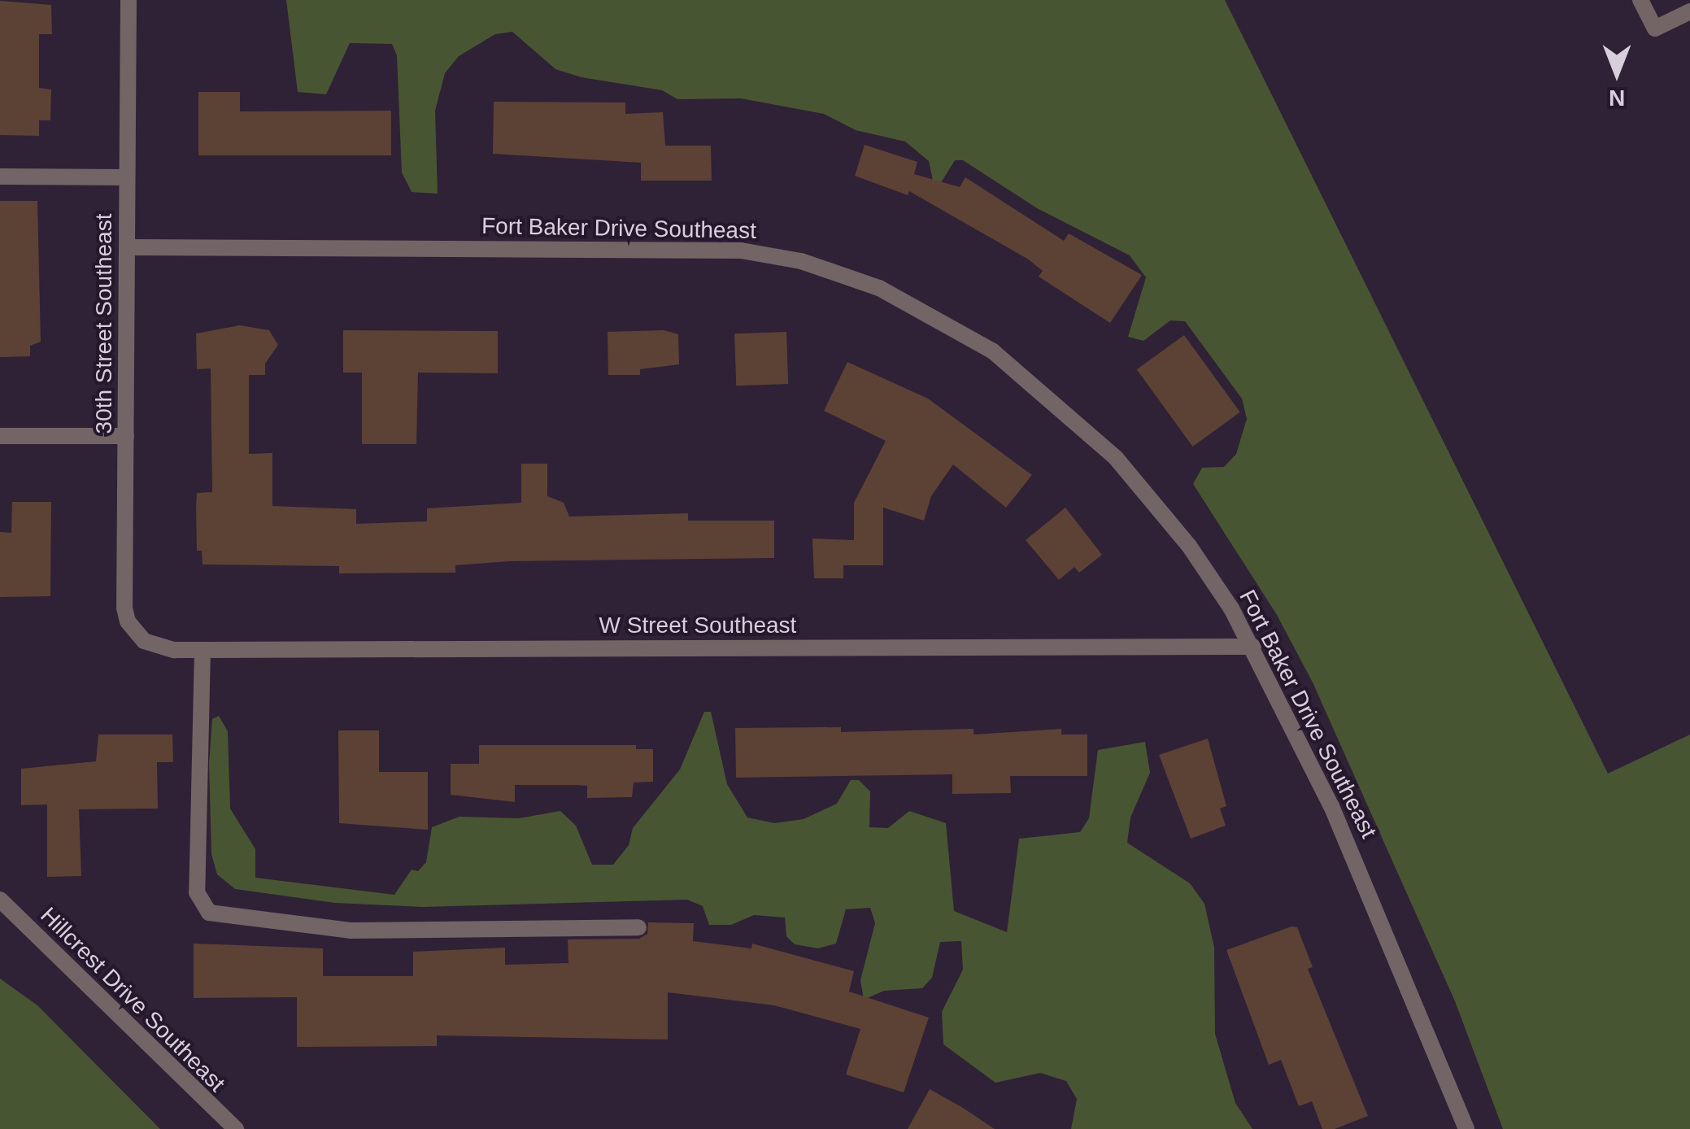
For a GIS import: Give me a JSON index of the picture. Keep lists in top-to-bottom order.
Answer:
{
  "streets": {
    "street": [
      "Fort Baker Drive Southeast",
      "30th Street Southeast",
      "W Street Southeast",
      "Hillcrest Drive Southeast"
    ]
  },
  "crossings": [
    ["Fort Baker Drive Southeast", "30th Street Southeast"],
    ["Fort Baker Drive Southeast", "W Street Southeast"],
    ["30th Street Southeast", "W Street Southeast"]
  ],
  "north": "bottom"
}
